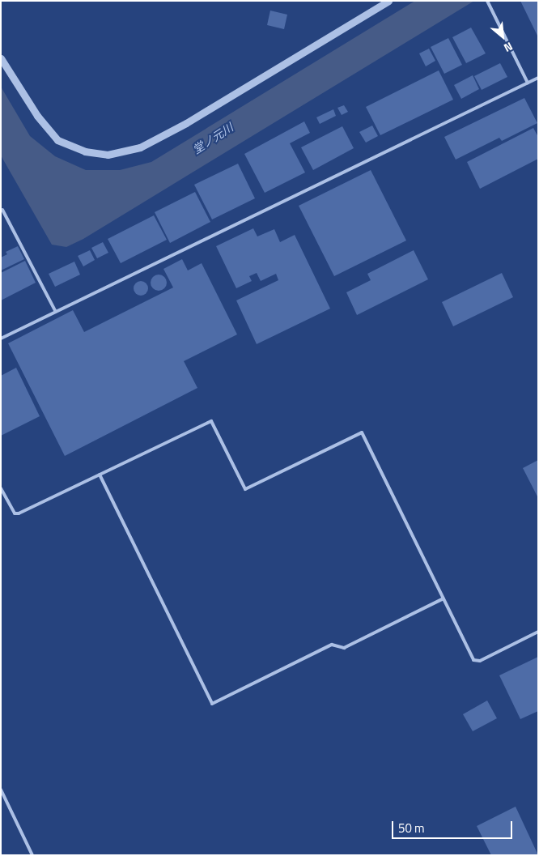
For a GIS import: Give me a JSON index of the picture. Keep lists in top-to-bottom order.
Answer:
{
  "water": ["堂ノ元川"],
  "scale_bar": "50 m",
  "north": "bottom right"
}
